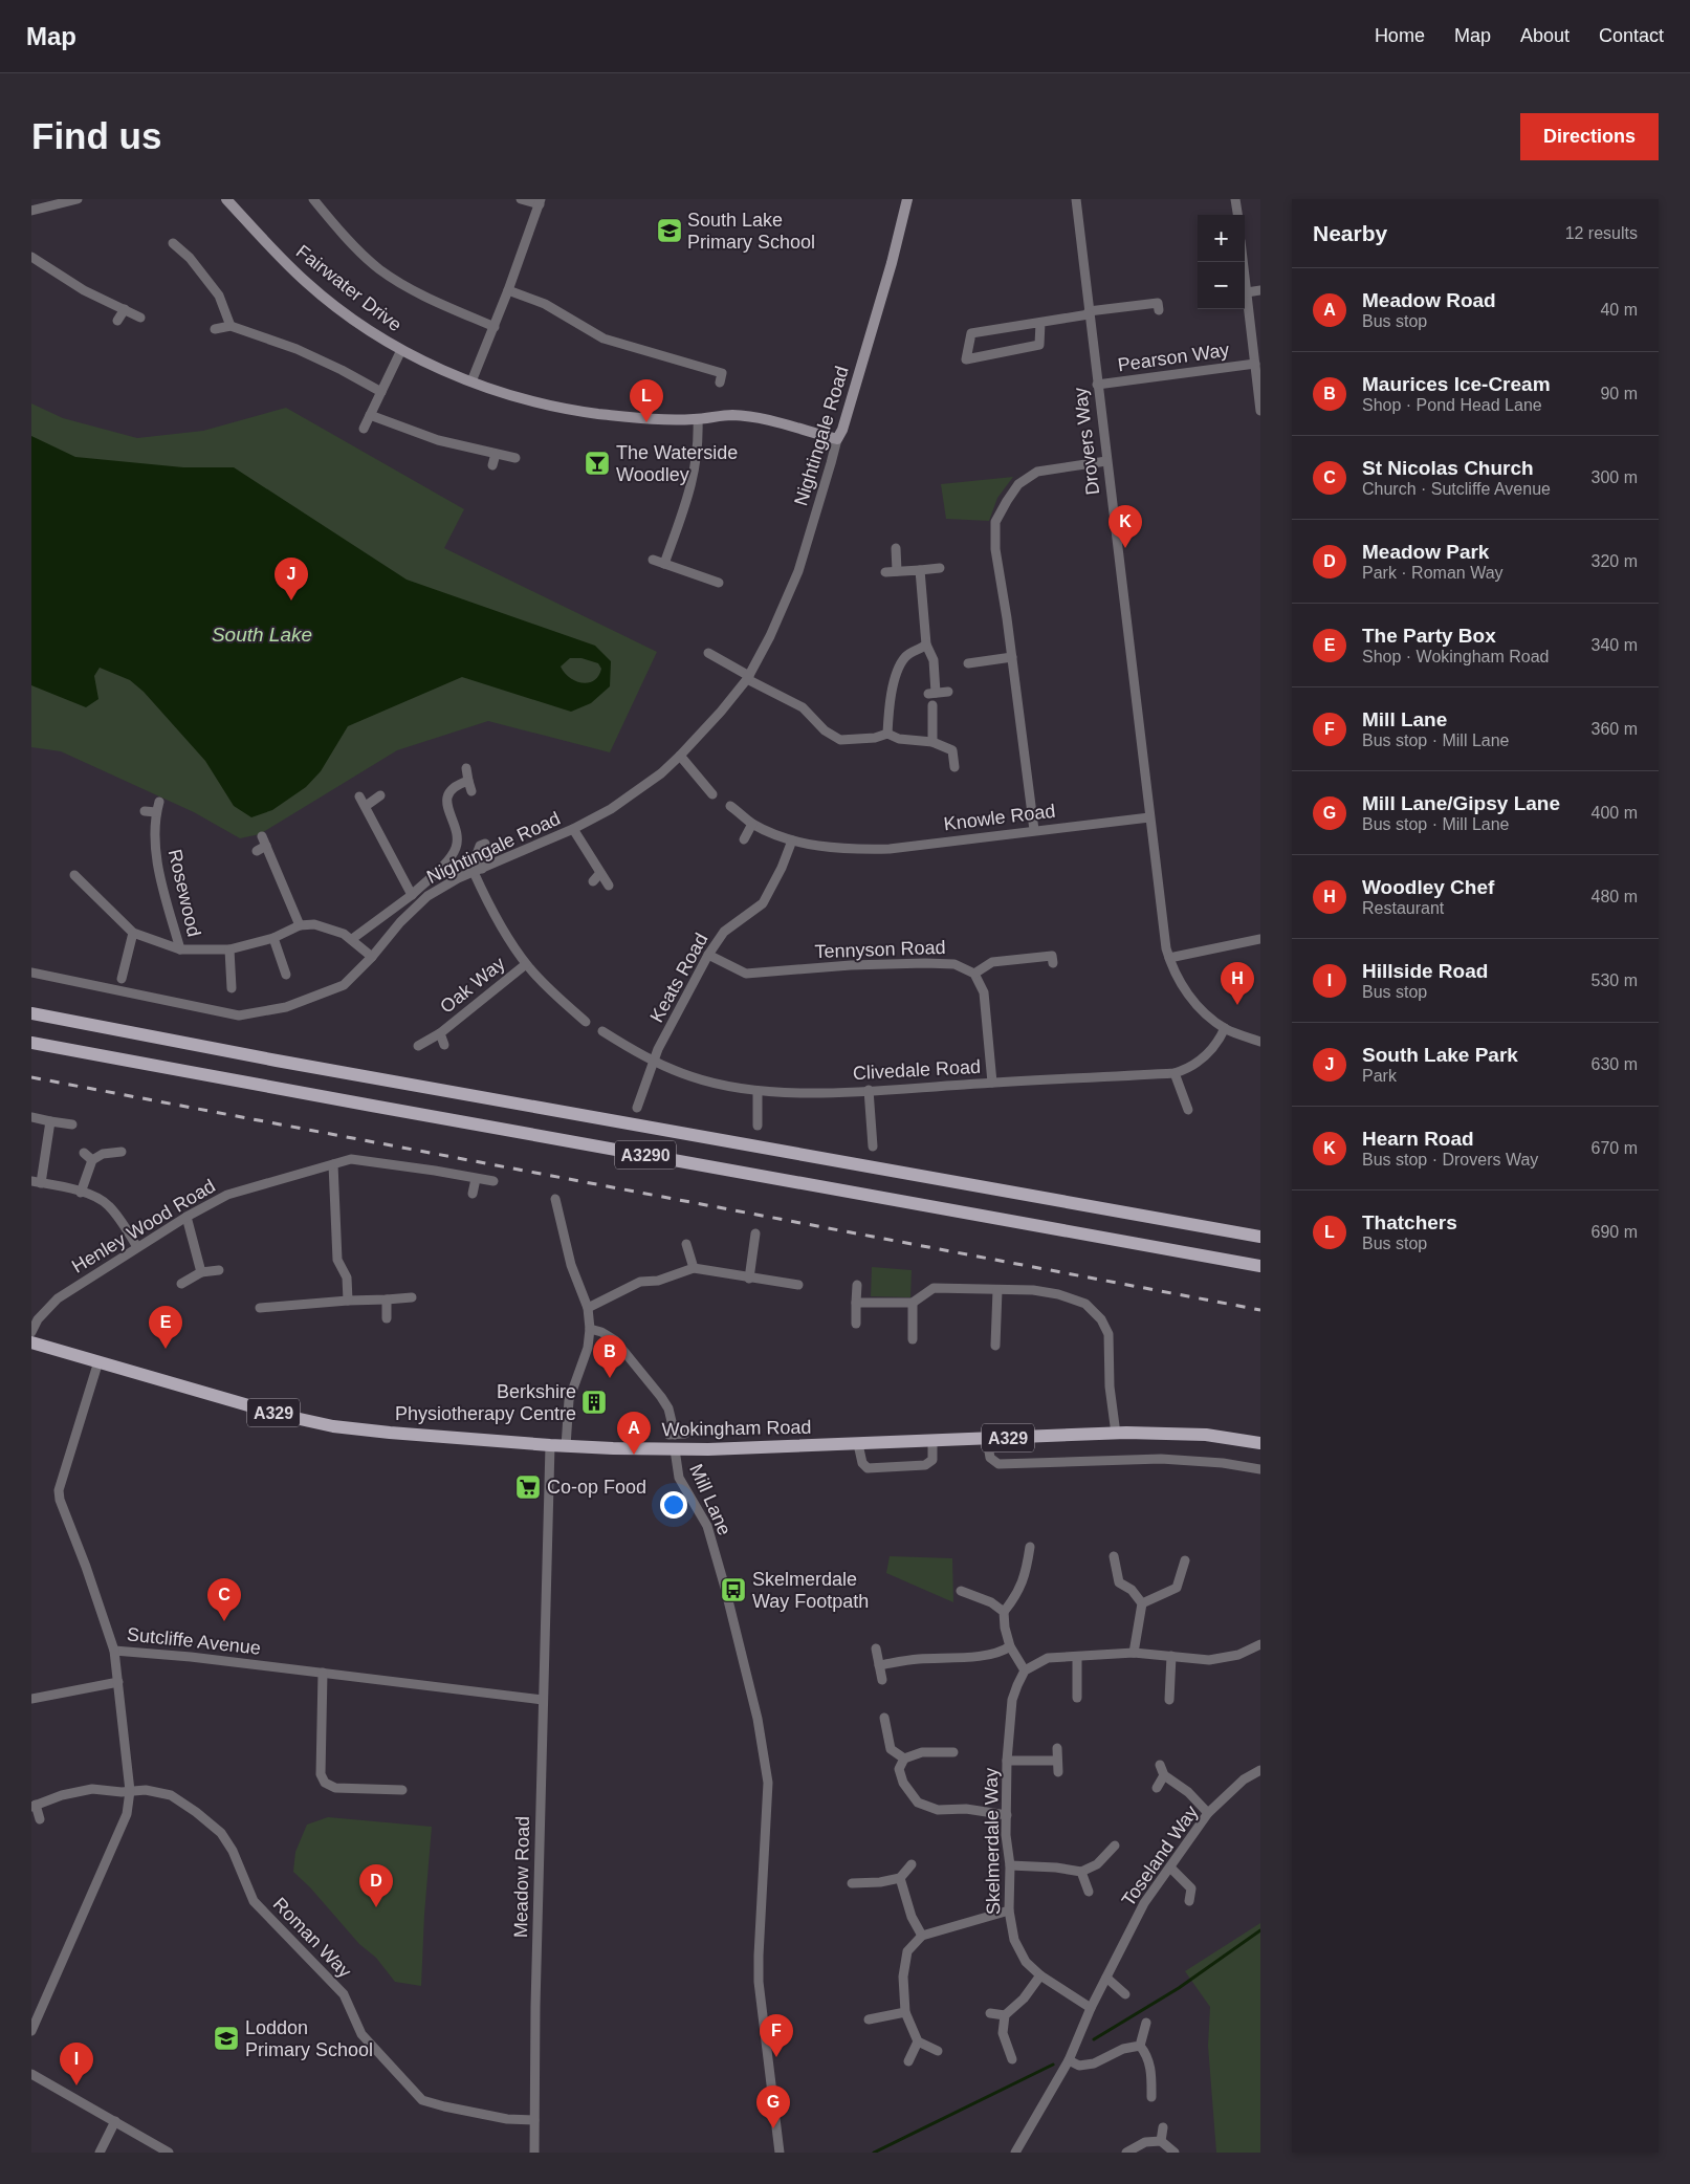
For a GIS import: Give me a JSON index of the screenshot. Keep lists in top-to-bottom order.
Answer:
{
  "streets": {
    "main road": ["A3290", "A329", "Wokingham Road"],
    "street": [
      "Fairwater Drive",
      "Pearson Way",
      "Nightingale Road",
      "Drovers Way",
      "Knowle Road",
      "Rosewood",
      "Tennyson Road",
      "Keats Road",
      "Oak Way",
      "Clivedale Road",
      "Henley Wood Road",
      "Mill Lane",
      "Sutcliffe Avenue",
      "Skelmerdale Way",
      "Toseland Way",
      "Meadow Road",
      "Roman Way"
    ]
  },
  "crossings": [
    ["Fairwater Drive", "Nightingale Road"],
    ["Pearson Way", "Drovers Way"],
    ["Drovers Way", "Knowle Road"],
    ["Drovers Way", "Clivedale Road"],
    ["Knowle Road", "Keats Road"],
    ["Tennyson Road", "Keats Road"],
    ["Keats Road", "Clivedale Road"],
    ["Wokingham Road", "Mill Lane"],
    ["Wokingham Road", "Sutcliffe Avenue"],
    ["Wokingham Road", "Meadow Road"],
    ["Sutcliffe Avenue", "Meadow Road"],
    ["Skelmerdale Way", "Toseland Way"],
    ["Meadow Road", "Roman Way"]
  ],
  "water": ["South Lake"],
  "places": {
    "school or university": ["South Lake Primary School", "Loddon Primary School"],
    "bar": ["The Waterside Woodley"],
    "building": ["Berkshire Physiotherapy Centre"],
    "supermarket": ["Co-op Food"],
    "bus stop": ["Skelmerdale Way Footpath"]
  },
  "page": {
    "header": "Map",
    "nav": [
      "Home",
      "Map",
      "About",
      "Contact"
    ],
    "buttons": "Directions",
    "title": "Find us",
    "heading": ["Nearby", "12 results"],
    "map_buttons": ["+", "−"],
    "list": [
      {
        "mark": "A",
        "name": "Meadow Road",
        "note": "Bus stop",
        "value": "40 m"
      },
      {
        "mark": "B",
        "name": "Maurices Ice-Cream",
        "note": "Shop · Pond Head Lane",
        "value": "90 m"
      },
      {
        "mark": "C",
        "name": "St Nicolas Church",
        "note": "Church · Sutcliffe Avenue",
        "value": "300 m"
      },
      {
        "mark": "D",
        "name": "Meadow Park",
        "note": "Park · Roman Way",
        "value": "320 m"
      },
      {
        "mark": "E",
        "name": "The Party Box",
        "note": "Shop · Wokingham Road",
        "value": "340 m"
      },
      {
        "mark": "F",
        "name": "Mill Lane",
        "note": "Bus stop · Mill Lane",
        "value": "360 m"
      },
      {
        "mark": "G",
        "name": "Mill Lane/Gipsy Lane",
        "note": "Bus stop · Mill Lane",
        "value": "400 m"
      },
      {
        "mark": "H",
        "name": "Woodley Chef",
        "note": "Restaurant",
        "value": "480 m"
      },
      {
        "mark": "I",
        "name": "Hillside Road",
        "note": "Bus stop",
        "value": "530 m"
      },
      {
        "mark": "J",
        "name": "South Lake Park",
        "note": "Park",
        "value": "630 m"
      },
      {
        "mark": "K",
        "name": "Hearn Road",
        "note": "Bus stop · Drovers Way",
        "value": "670 m"
      },
      {
        "mark": "L",
        "name": "Thatchers",
        "note": "Bus stop",
        "value": "690 m"
      }
    ],
    "pins": [
      "L",
      "K",
      "J",
      "H",
      "E",
      "B",
      "A",
      "C",
      "D",
      "F",
      "I",
      "G"
    ]
  }
}
